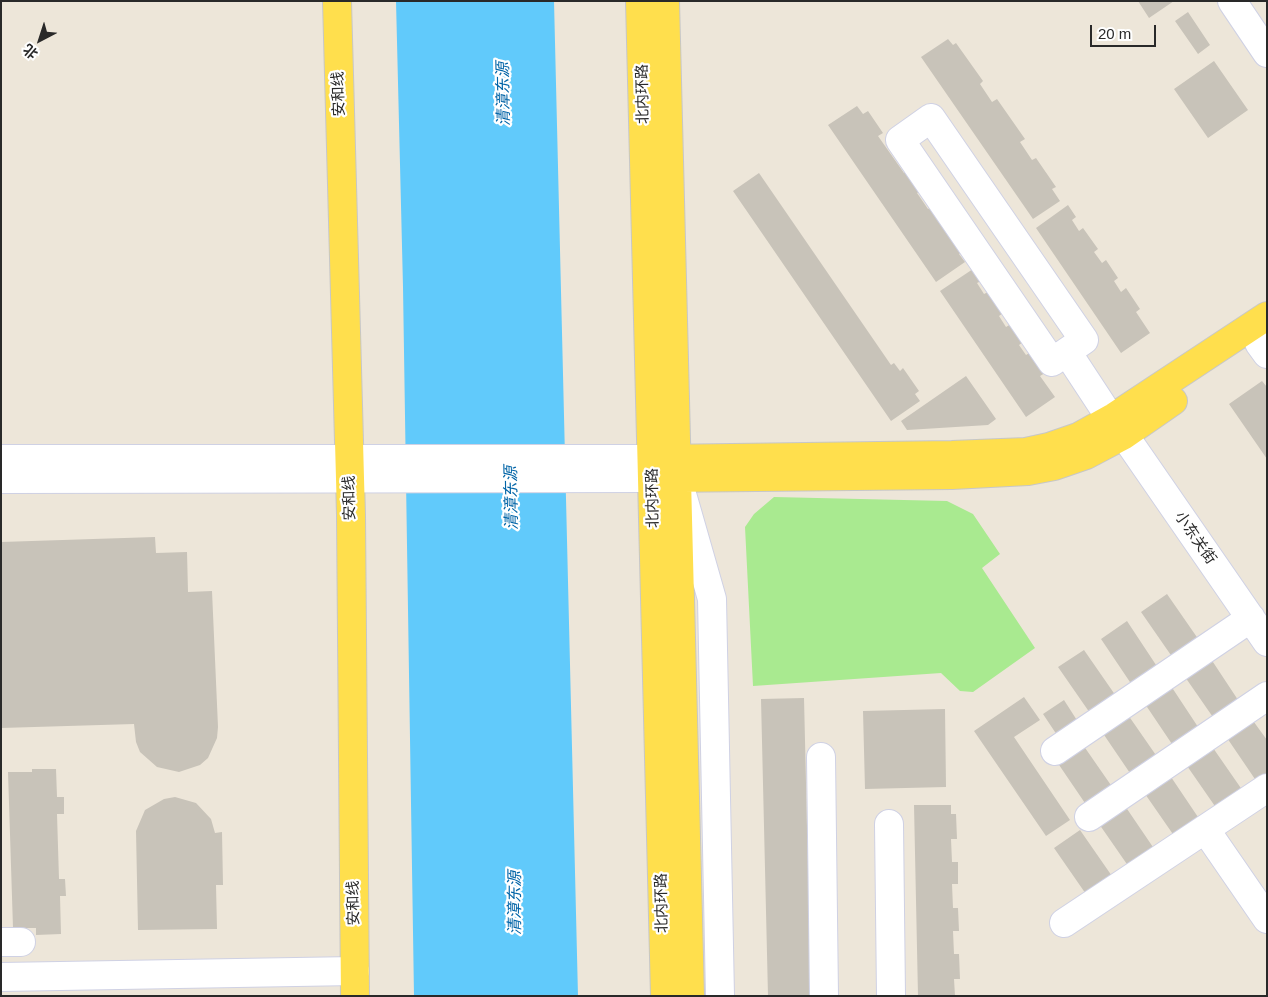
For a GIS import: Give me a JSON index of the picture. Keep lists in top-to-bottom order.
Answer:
{
  "streets": {
    "main road": ["安和线", "北内环路"],
    "street": ["小东关街"]
  },
  "water": ["清漳东源"],
  "scale_bar": "20 m",
  "north": "bottom left"
}
